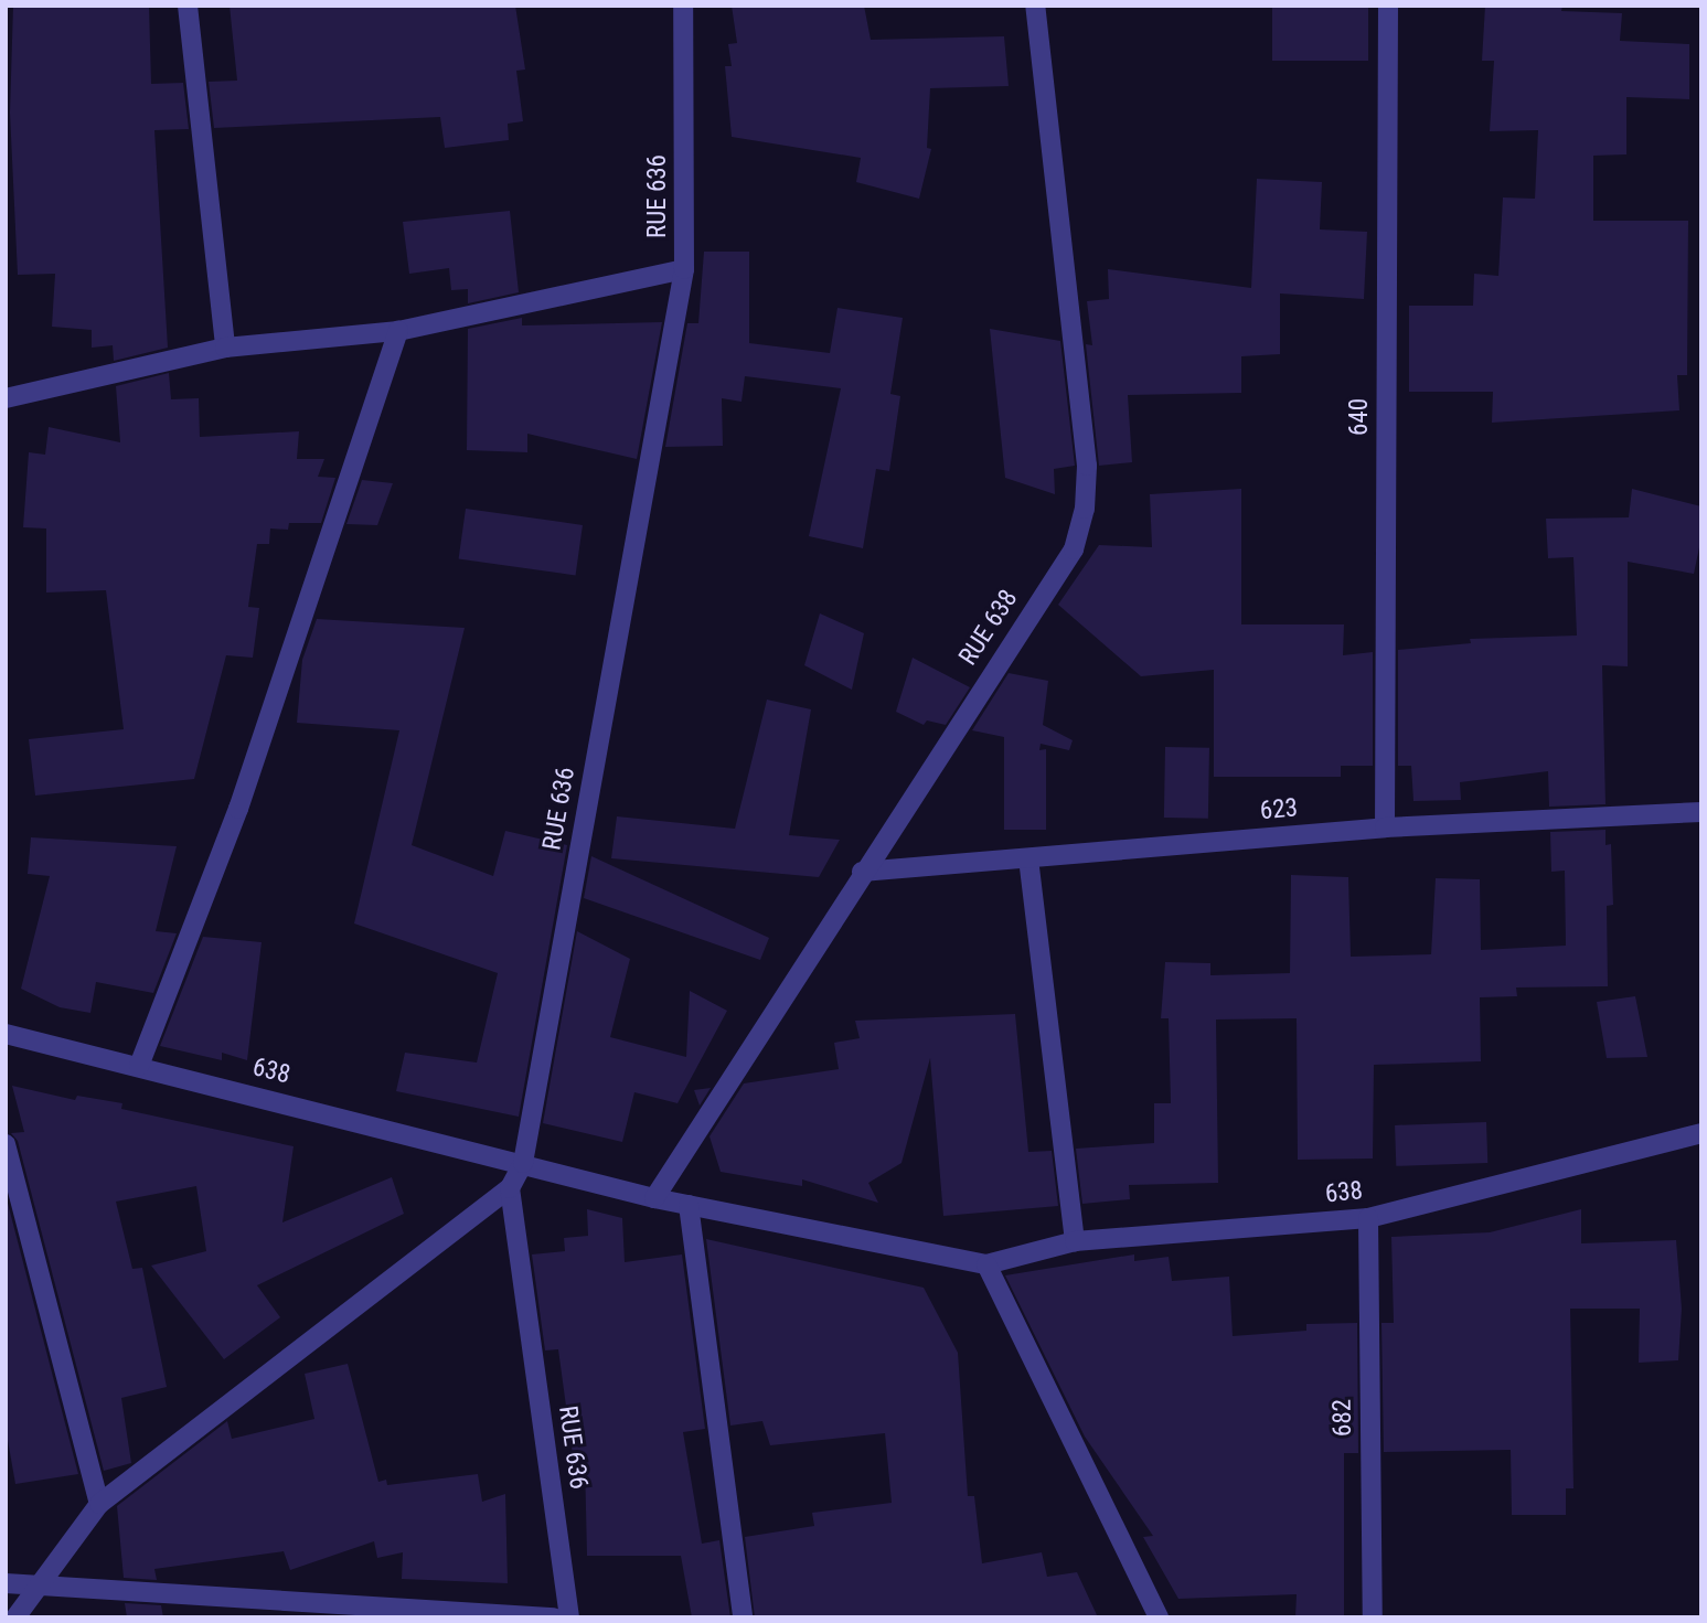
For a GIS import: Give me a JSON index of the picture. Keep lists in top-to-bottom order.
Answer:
{
  "streets": {
    "street": [
      "RUE 636",
      "640",
      "RUE 638",
      "623",
      "638",
      "682"
    ]
  },
  "crossings": [
    ["RUE 636", "638"],
    ["640", "623"],
    ["RUE 638", "623"],
    ["RUE 638", "638"],
    ["638", "682"]
  ]
}
